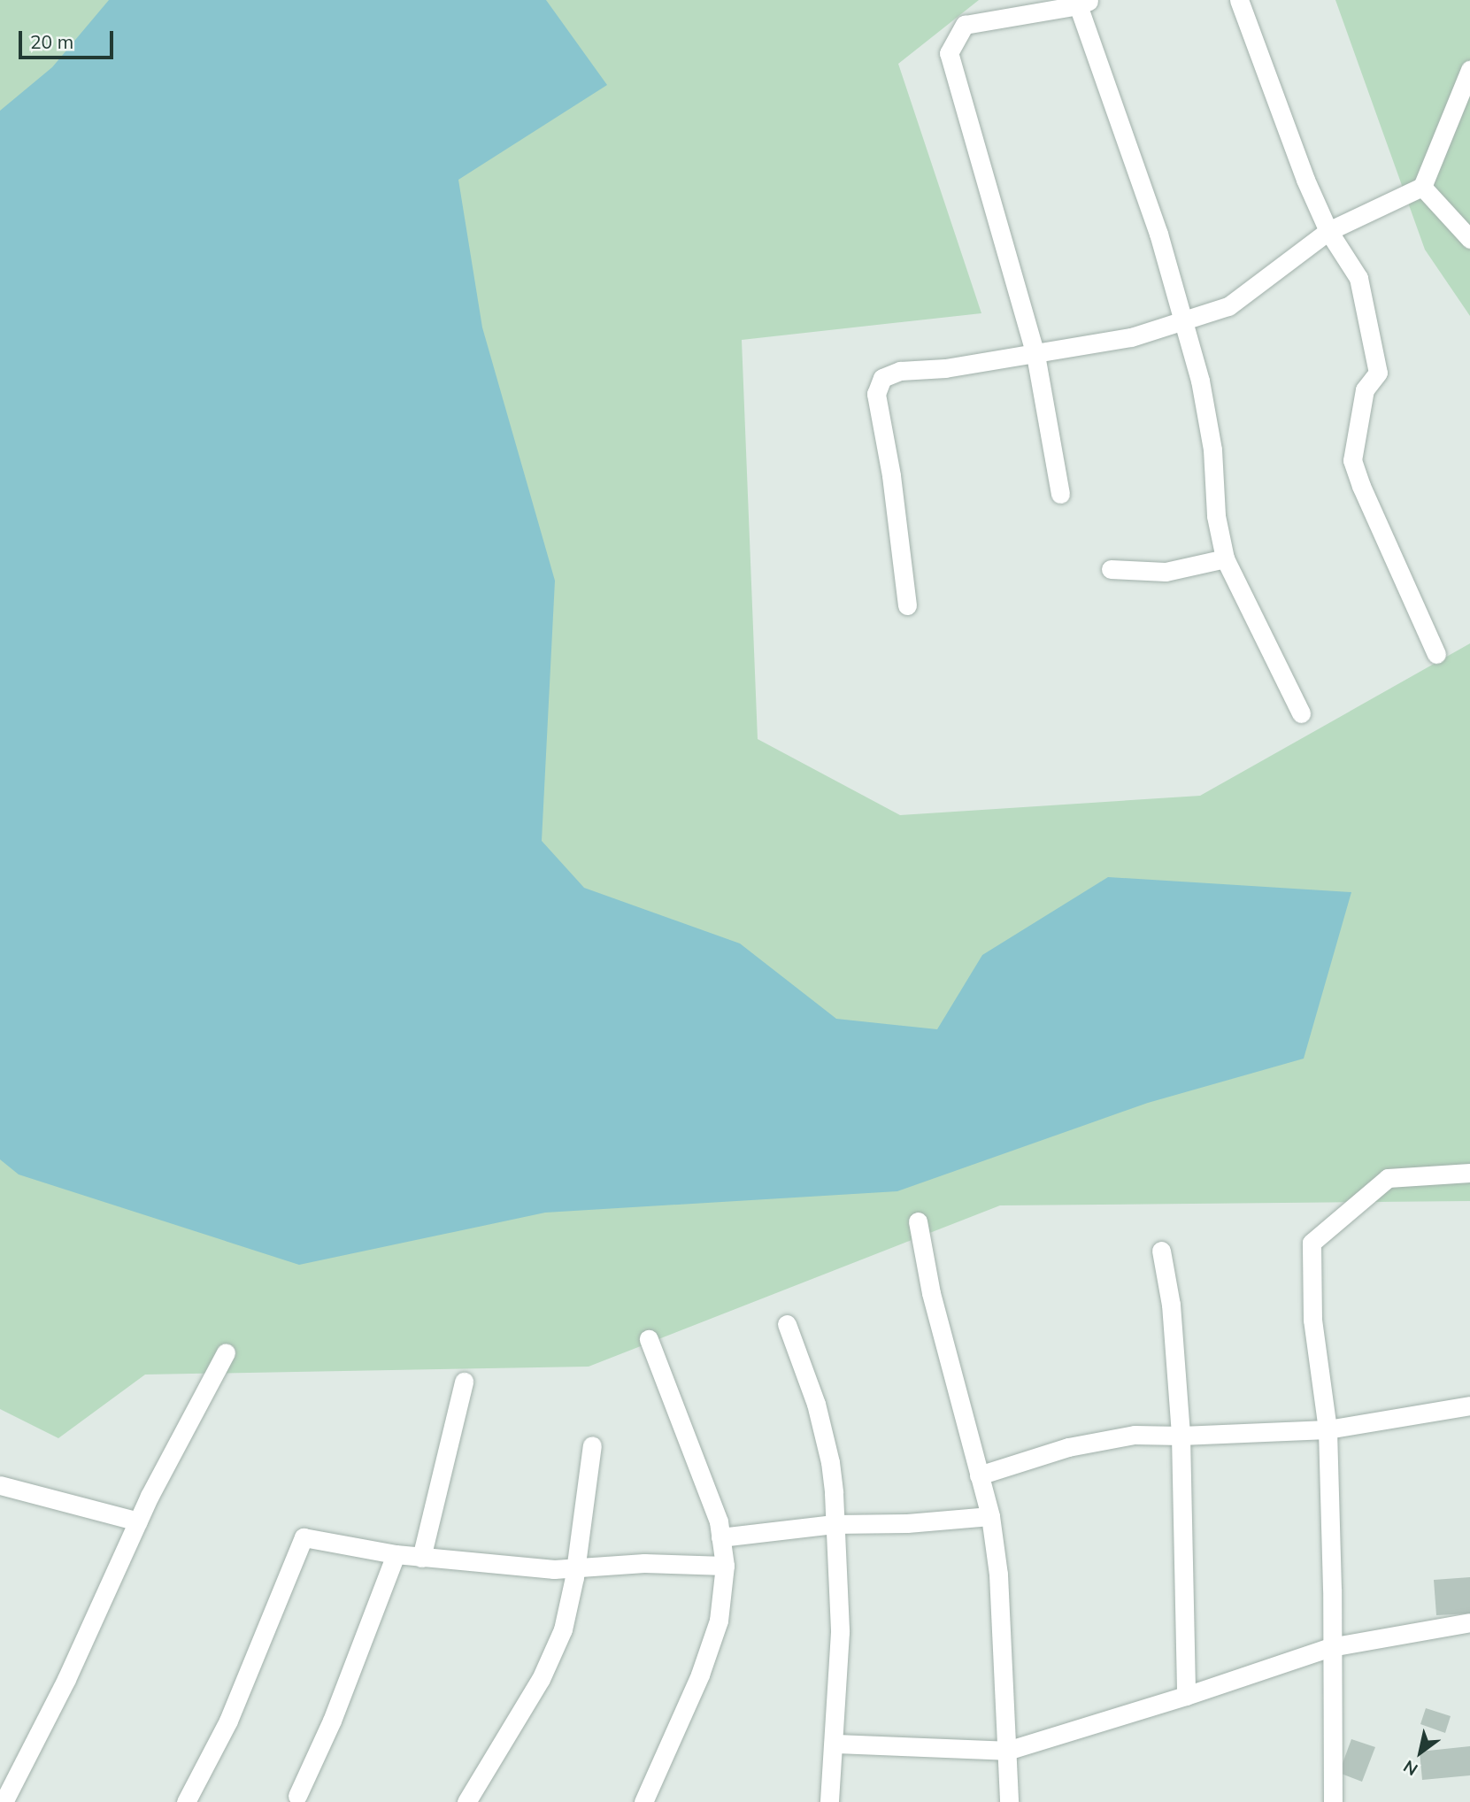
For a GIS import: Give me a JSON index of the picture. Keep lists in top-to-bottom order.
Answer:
{
  "scale_bar": "20 m",
  "north": "bottom left"
}
